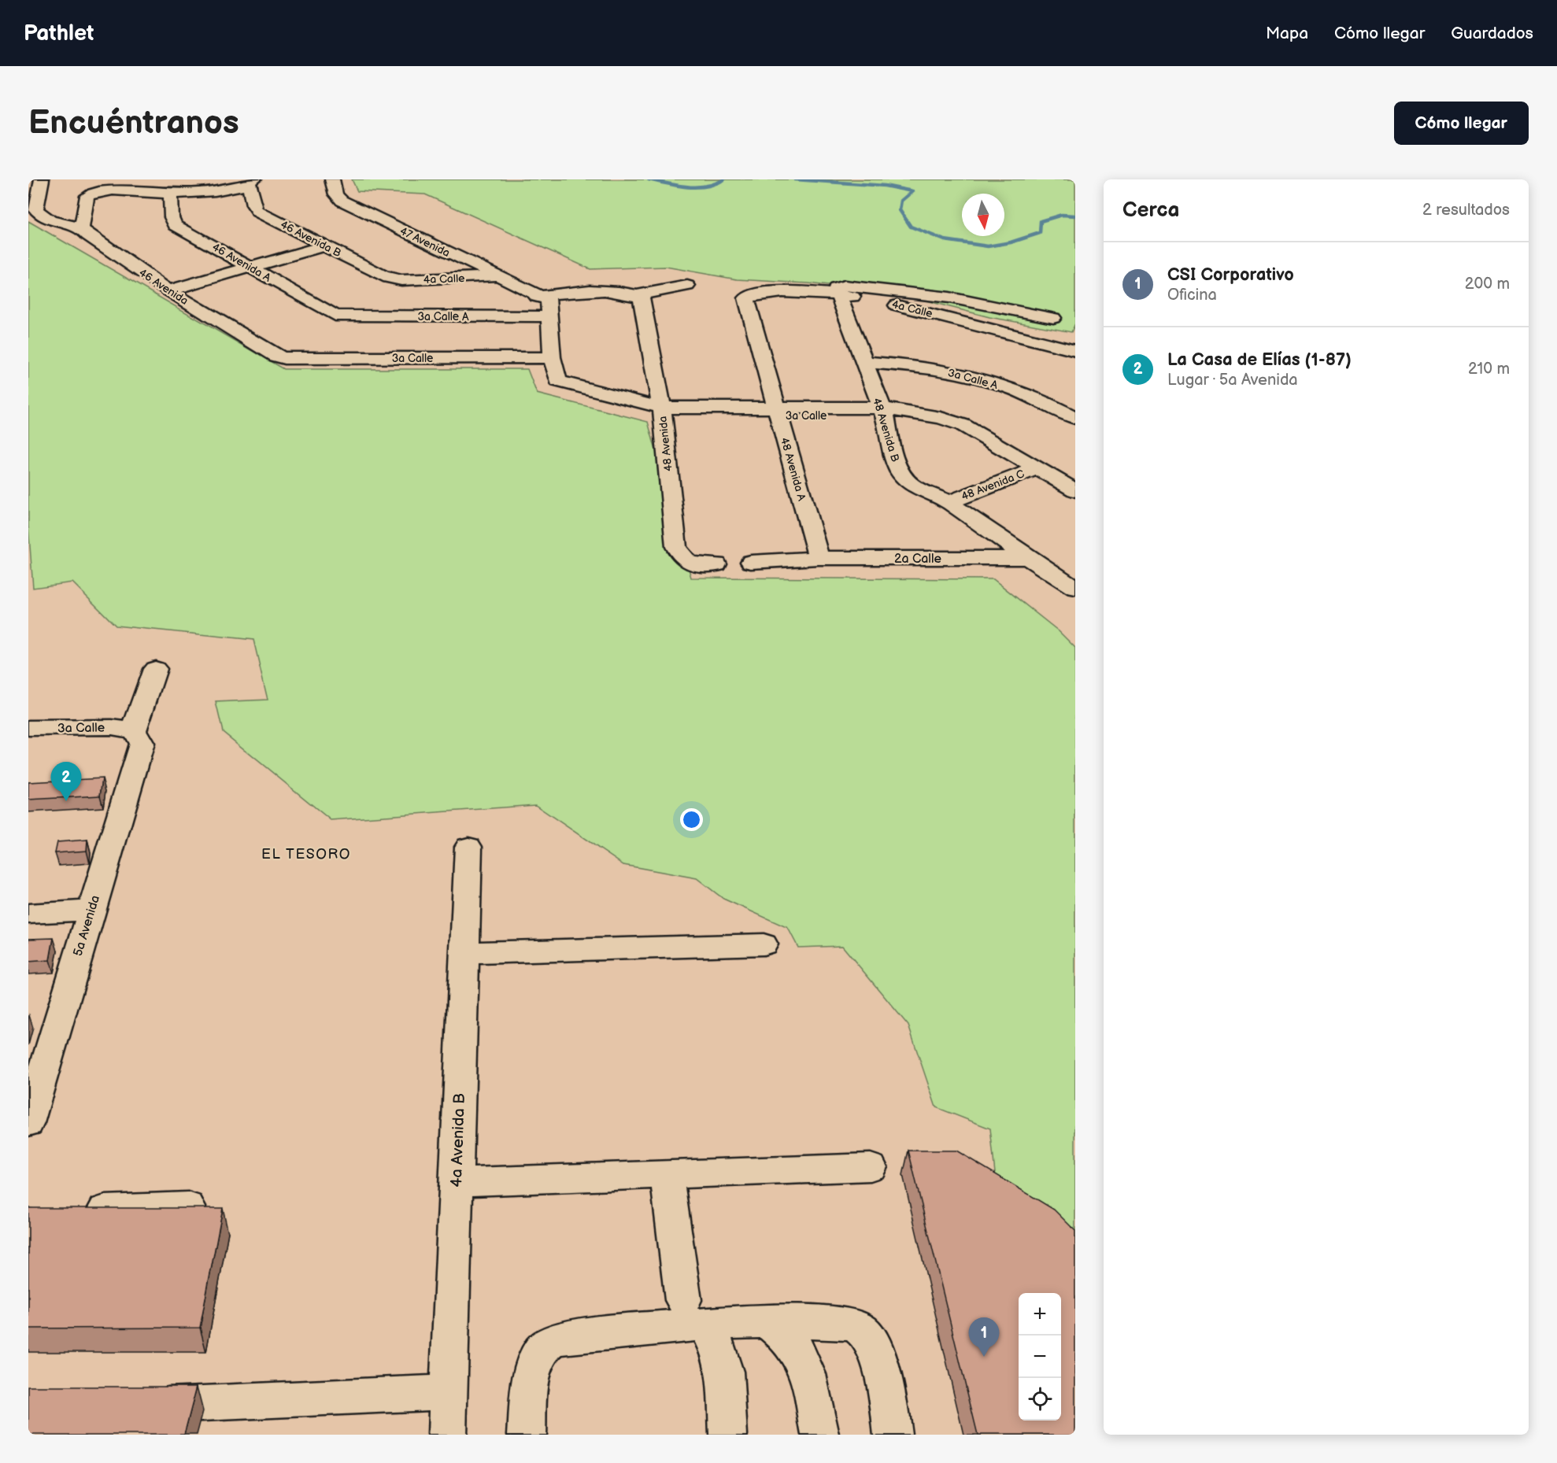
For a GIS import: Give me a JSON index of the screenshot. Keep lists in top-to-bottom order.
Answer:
{
  "streets": {
    "street": [
      "46 Avenida B",
      "47 Avenida",
      "46 Avenida A",
      "4a Calle",
      "46 Avenida",
      "3a Calle A",
      "3a Calle",
      "48 Avenida B",
      "48 Avenida",
      "48 Avenida A",
      "48 Avenida C",
      "2a Calle",
      "5a Avenida",
      "4a Avenida B"
    ]
  },
  "crossings": [
    ["46 Avenida B", "4a Calle"],
    ["47 Avenida", "4a Calle"],
    ["47 Avenida", "3a Calle"],
    ["46 Avenida A", "3a Calle A"],
    ["4a Calle", "48 Avenida B"],
    ["4a Calle", "48 Avenida A"],
    ["46 Avenida", "3a Calle"],
    ["3a Calle A", "3a Calle"],
    ["3a Calle A", "48 Avenida B"],
    ["3a Calle", "48 Avenida B"],
    ["3a Calle", "48 Avenida"],
    ["3a Calle", "48 Avenida A"],
    ["3a Calle", "48 Avenida C"],
    ["3a Calle", "5a Avenida"],
    ["48 Avenida B", "48 Avenida C"],
    ["48 Avenida B", "2a Calle"],
    ["48 Avenida A", "2a Calle"]
  ],
  "districts": ["EL TESORO"],
  "north": "bottom",
  "page": {
    "header": "Pathlet",
    "nav": ["Mapa", "Cómo llegar", "Guardados"],
    "buttons": "Cómo llegar",
    "title": "Encuéntranos",
    "heading": ["Cerca", "2 resultados"],
    "list": [
      {
        "mark": "1",
        "name": "CSI Corporativo",
        "note": "Oficina",
        "value": "200 m"
      },
      {
        "mark": "2",
        "name": "La Casa de Elías (1-87)",
        "note": "Lugar · 5a Avenida",
        "value": "210 m"
      }
    ],
    "pins": ["2", "1"],
    "map_buttons": ["+", "−"]
  }
}
